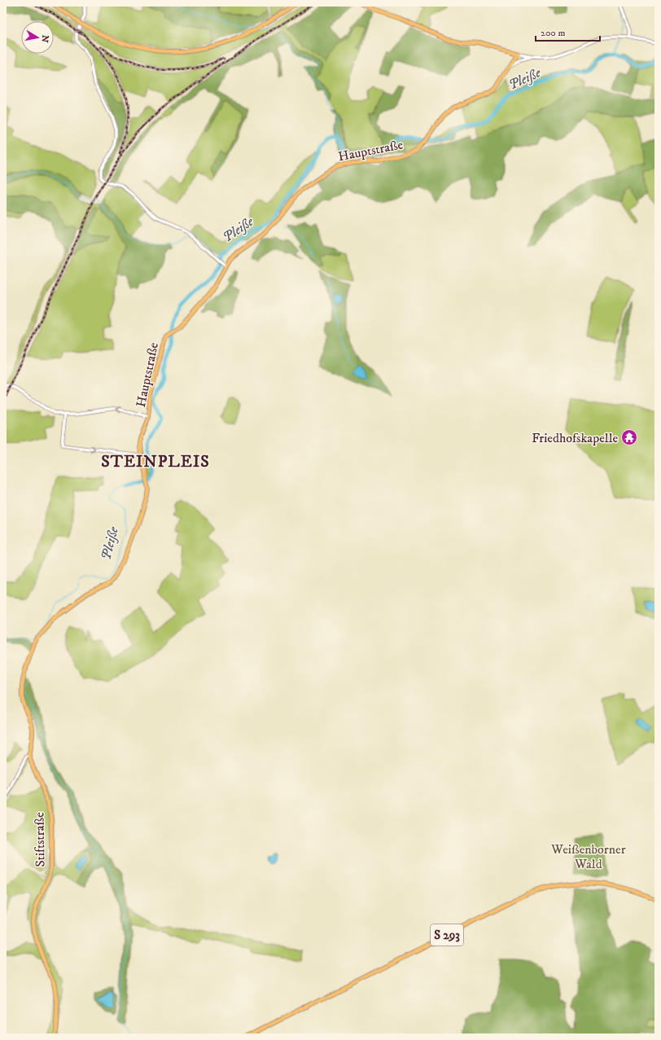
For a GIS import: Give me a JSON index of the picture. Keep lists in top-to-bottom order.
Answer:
{
  "streets": {
    "main road": ["Hauptstraße", "Stiftstraße", "S 293"]
  },
  "crossings": [
    ["Hauptstraße", "Stiftstraße"]
  ],
  "districts": ["STEINPLEIS"],
  "water": ["Pleiße"],
  "parks": ["Weißenborner Wald"],
  "places": {
    "temple": ["Friedhofskapelle"]
  },
  "scale_bar": "200 m",
  "north": "right"
}
